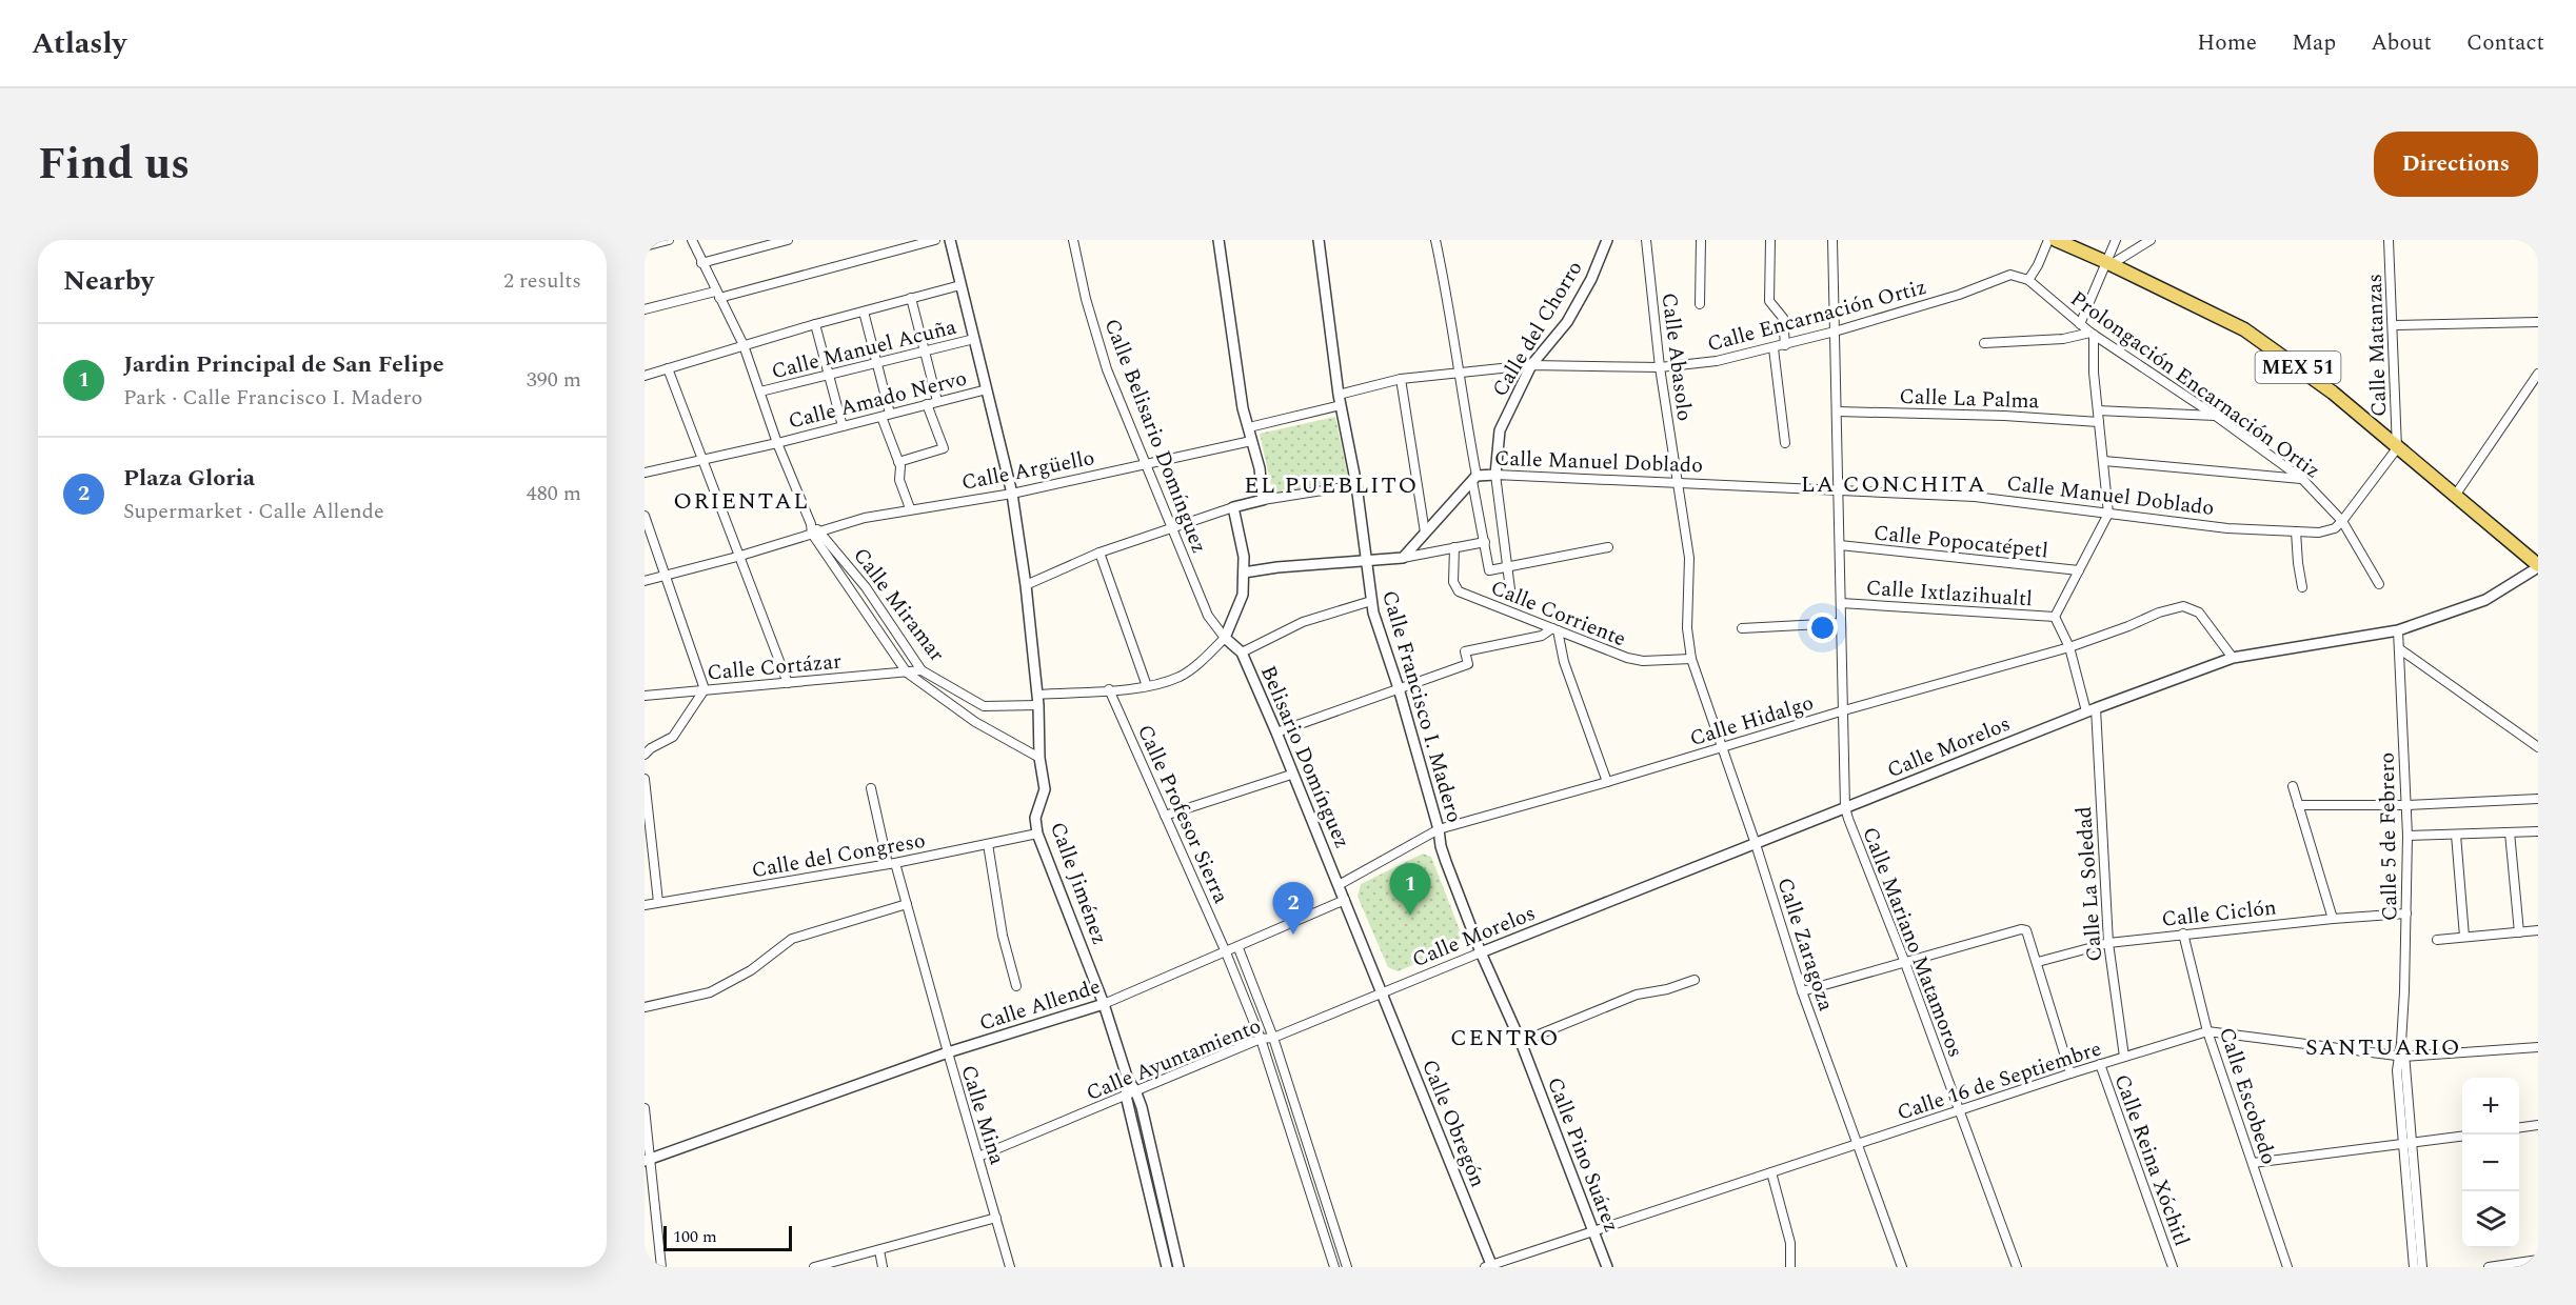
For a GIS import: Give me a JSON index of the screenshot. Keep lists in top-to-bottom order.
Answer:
{
  "streets": {
    "main road": ["MEX 51"],
    "street": [
      "Calle Encarnación Ortiz",
      "Calle del Chorro",
      "Calle Matanzas",
      "Calle Manuel Acuña",
      "Calle Abasolo",
      "Prolongación Encarnación Ortiz",
      "Calle La Palma",
      "Calle Amado Nervo",
      "Calle Belisario Domínguez",
      "Calle Manuel Doblado",
      "Calle Argüello",
      "Calle Popocatépetl",
      "Calle Ixtlazihualtl",
      "Calle Miramar",
      "Calle Corriente",
      "Calle Cortázar",
      "Calle Francisco I. Madero",
      "Calle Hidalgo",
      "Calle Morelos",
      "Belisario Domínguez",
      "Calle Profesor Sierra",
      "Calle 5 de Febrero",
      "Calle del Congreso",
      "Calle Jiménez",
      "Calle La Soledad",
      "Calle Ciclón",
      "Calle Mariano Matamoros",
      "Calle Zaragoza",
      "Calle Allende",
      "Calle Ayuntamiento",
      "Calle 16 de Septiembre",
      "Calle Escobedo",
      "Calle Mina",
      "Calle Obregón",
      "Calle Pino Suárez",
      "Calle Reina Xóchitl"
    ]
  },
  "crossings": [
    ["Calle Encarnación Ortiz", "Calle del Chorro"],
    ["Calle Encarnación Ortiz", "Calle Abasolo"],
    ["Calle Encarnación Ortiz", "Prolongación Encarnación Ortiz"],
    ["Calle Encarnación Ortiz", "Calle Francisco I. Madero"],
    ["Calle Encarnación Ortiz", "Calle Mariano Matamoros"],
    ["Calle del Chorro", "Calle Manuel Doblado"],
    ["Calle Matanzas", "MEX 51"],
    ["Calle Manuel Acuña", "Calle Miramar"],
    ["Calle Manuel Acuña", "Calle Jiménez"],
    ["Calle Abasolo", "Calle Manuel Doblado"],
    ["Calle Abasolo", "Calle Zaragoza"],
    ["MEX 51", "Calle Morelos"],
    ["Prolongación Encarnación Ortiz", "Calle Manuel Doblado"],
    ["Calle La Palma", "Calle Mariano Matamoros"],
    ["Calle Amado Nervo", "Calle Miramar"],
    ["Calle Amado Nervo", "Calle Jiménez"],
    ["Calle Belisario Domínguez", "Calle Argüello"],
    ["Calle Belisario Domínguez", "Calle Miramar"],
    ["Calle Manuel Doblado", "Calle Mariano Matamoros"],
    ["Calle Argüello", "Calle Miramar"],
    ["Calle Argüello", "Calle Jiménez"],
    ["Calle Popocatépetl", "Calle Mariano Matamoros"],
    ["Calle Ixtlazihualtl", "Calle La Soledad"],
    ["Calle Ixtlazihualtl", "Calle Mariano Matamoros"],
    ["Calle Miramar", "Calle Cortázar"],
    ["Calle Miramar", "Calle Profesor Sierra"],
    ["Calle Miramar", "Calle Jiménez"],
    ["Calle Corriente", "Calle Zaragoza"],
    ["Calle Francisco I. Madero", "Calle Hidalgo"],
    ["Calle Francisco I. Madero", "Calle Morelos"],
    ["Calle Francisco I. Madero", "Belisario Domínguez"],
    ["Calle Francisco I. Madero", "Calle Pino Suárez"],
    ["Calle Hidalgo", "Calle Morelos"],
    ["Calle Hidalgo", "Belisario Domínguez"],
    ["Calle Hidalgo", "Calle La Soledad"],
    ["Calle Hidalgo", "Calle Mariano Matamoros"],
    ["Calle Hidalgo", "Calle Zaragoza"],
    ["Calle Morelos", "Calle 5 de Febrero"],
    ["Calle Morelos", "Calle La Soledad"],
    ["Calle Morelos", "Calle Mariano Matamoros"],
    ["Calle Morelos", "Calle Zaragoza"],
    ["Calle Morelos", "Calle Ayuntamiento"],
    ["Calle Morelos", "Calle Obregón"],
    ["Calle Morelos", "Calle Pino Suárez"],
    ["Belisario Domínguez", "Calle Allende"],
    ["Calle Profesor Sierra", "Calle Allende"],
    ["Calle Profesor Sierra", "Calle Ayuntamiento"],
    ["Calle 5 de Febrero", "Calle Ciclón"],
    ["Calle 5 de Febrero", "Calle 16 de Septiembre"],
    ["Calle del Congreso", "Calle Jiménez"],
    ["Calle del Congreso", "Calle Mina"],
    ["Calle Jiménez", "Calle Allende"],
    ["Calle Jiménez", "Calle Ayuntamiento"],
    ["Calle La Soledad", "Calle Ciclón"],
    ["Calle La Soledad", "Calle 16 de Septiembre"],
    ["Calle Ciclón", "Calle Escobedo"],
    ["Calle Mariano Matamoros", "Calle 16 de Septiembre"],
    ["Calle Zaragoza", "Calle 16 de Septiembre"],
    ["Calle Allende", "Calle Mina"],
    ["Calle Ayuntamiento", "Calle Mina"],
    ["Calle Ayuntamiento", "Calle Obregón"],
    ["Calle 16 de Septiembre", "Calle Escobedo"],
    ["Calle 16 de Septiembre", "Calle Obregón"],
    ["Calle 16 de Septiembre", "Calle Pino Suárez"],
    ["Calle 16 de Septiembre", "Calle Reina Xóchitl"]
  ],
  "districts": [
    "LA CONCHITA",
    "EL PUEBLITO",
    "ORIENTAL",
    "CENTRO",
    "SANTUARIO"
  ],
  "scale_bar": "100 m",
  "page": {
    "header": "Atlasly",
    "nav": [
      "Home",
      "Map",
      "About",
      "Contact"
    ],
    "title": "Find us",
    "buttons": "Directions",
    "heading": ["Nearby", "2 results"],
    "list": [
      {
        "mark": "1",
        "name": "Jardin Principal de San Felipe",
        "note": "Park · Calle Francisco I. Madero",
        "value": "390 m"
      },
      {
        "mark": "2",
        "name": "Plaza Gloria",
        "note": "Supermarket · Calle Allende",
        "value": "480 m"
      }
    ],
    "pins": ["1", "2"],
    "map_buttons": ["+", "−"],
    "scale": "100 m"
  }
}
